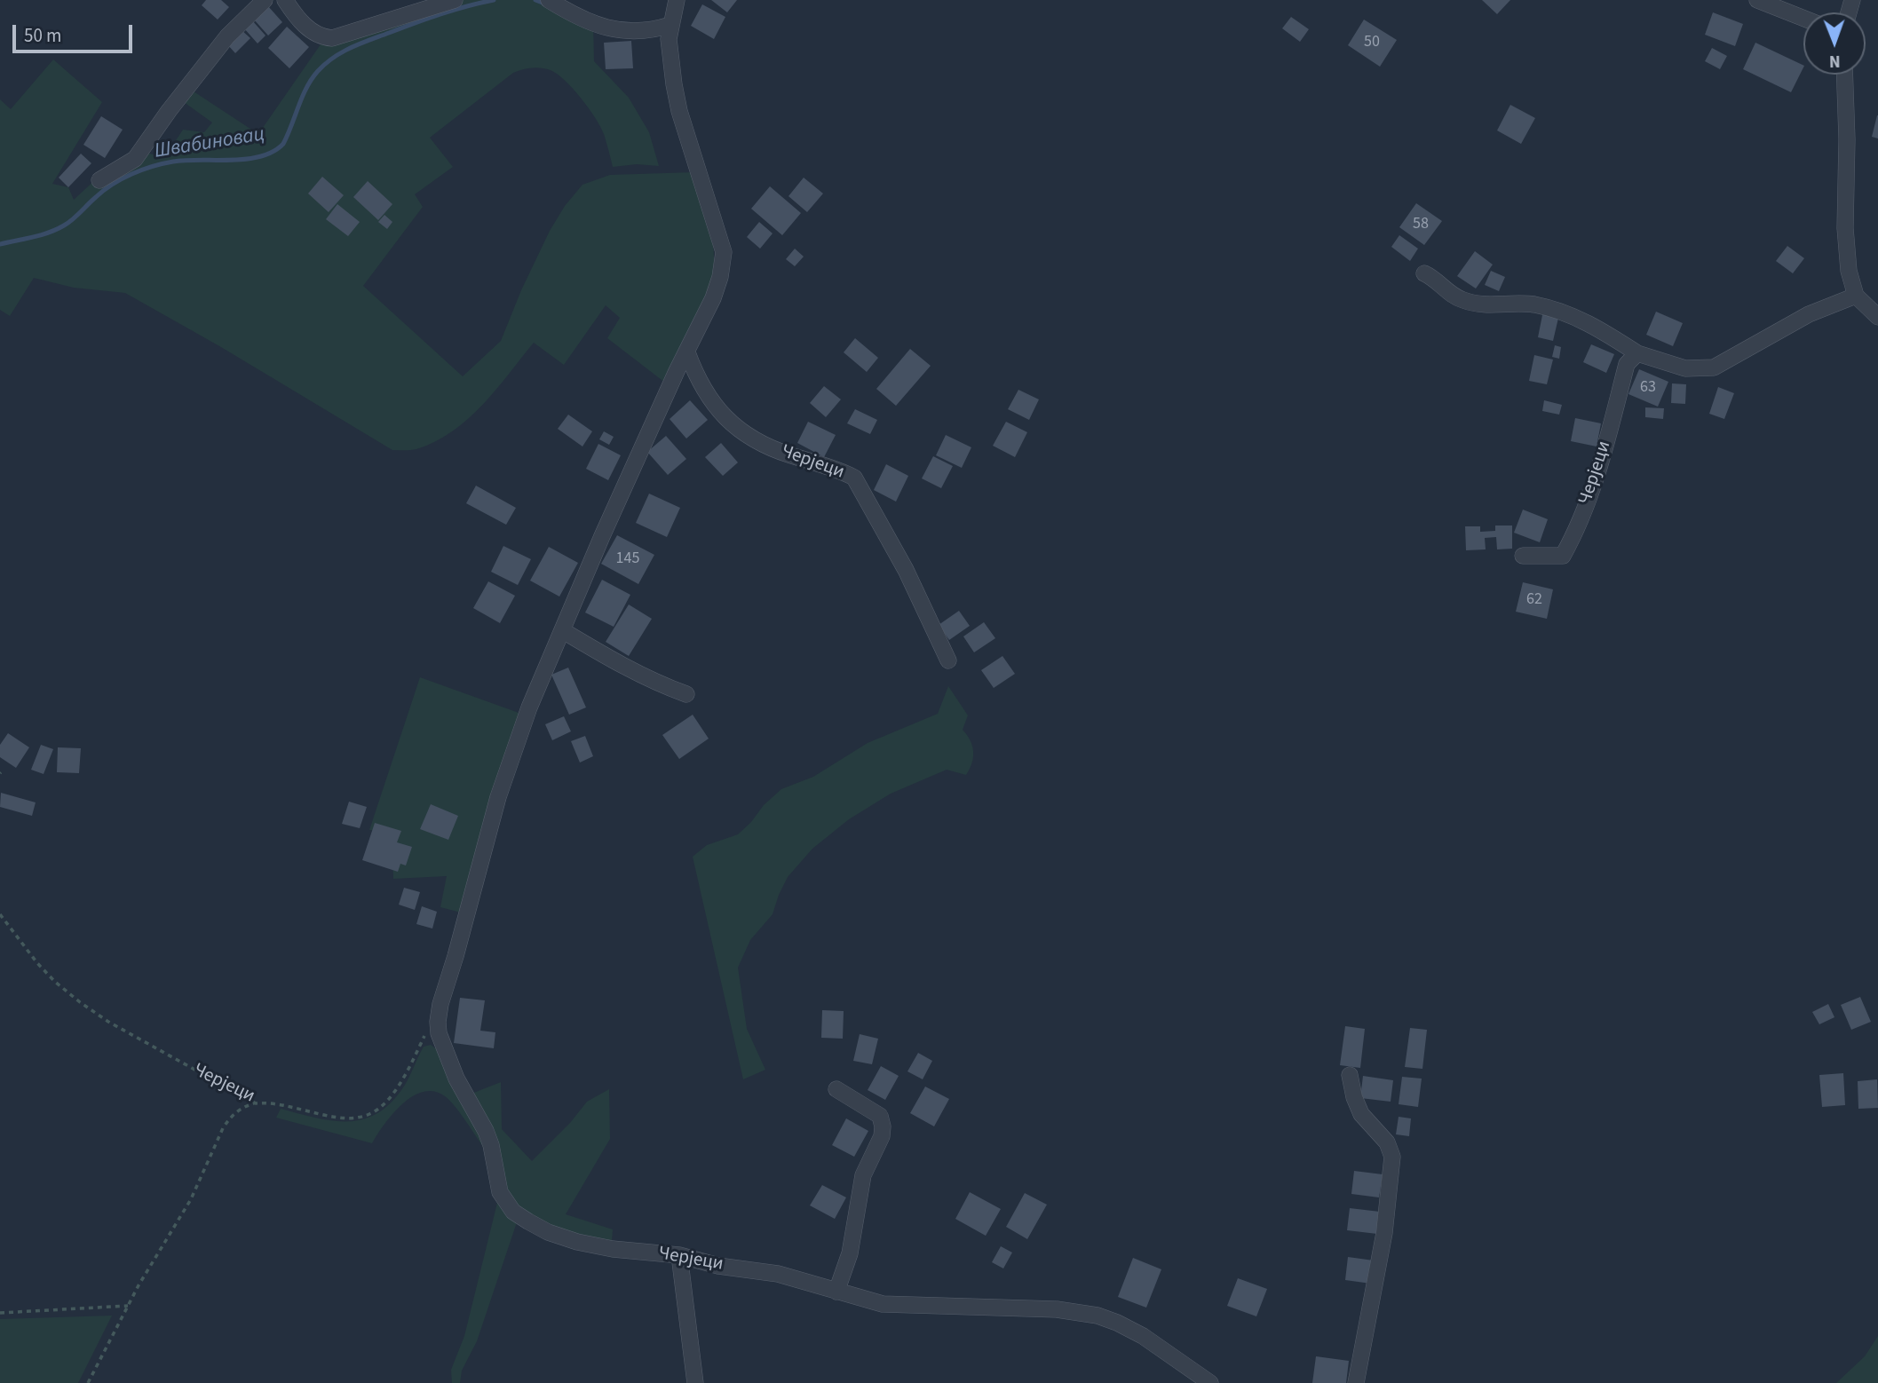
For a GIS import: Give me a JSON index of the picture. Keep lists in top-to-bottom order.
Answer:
{
  "streets": {
    "street": ["Черјеци"]
  },
  "water": ["Швабиновац"],
  "house_numbers": [
    "50",
    "58",
    "63",
    "145",
    "62"
  ],
  "scale_bar": "50 m",
  "north": "bottom"
}
